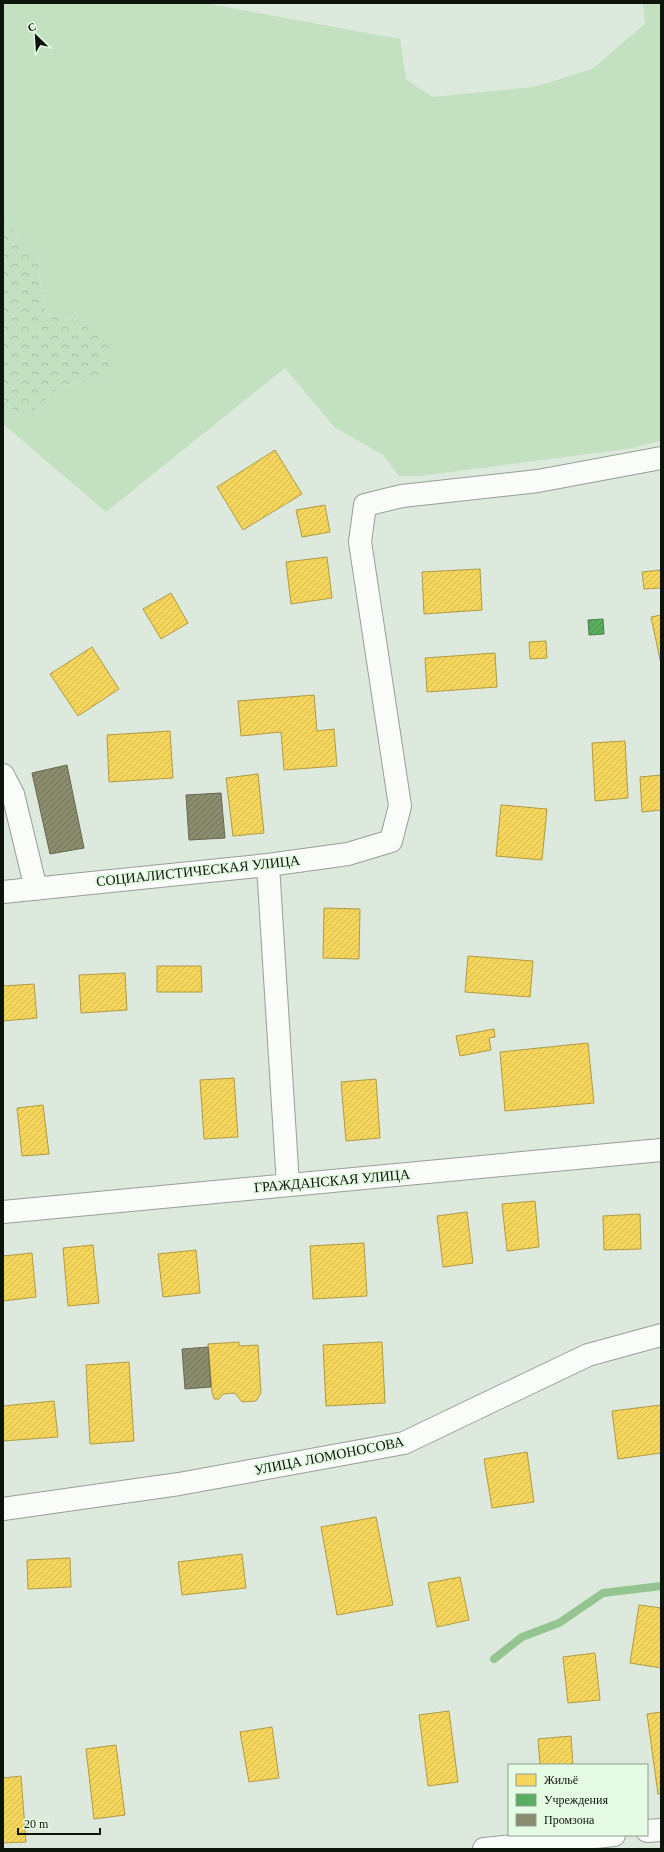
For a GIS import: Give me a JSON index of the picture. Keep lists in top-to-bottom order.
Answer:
{
  "streets": {
    "street": ["СОЦИАЛИСТИЧЕСКАЯ УЛИЦА", "ГРАЖДАНСКАЯ УЛИЦА", "УЛИЦА ЛОМОНОСОВА"]
  },
  "legend": ["Жильё", "Учреждения", "Промзона"],
  "scale_bar": "20 m",
  "north": "top left"
}
